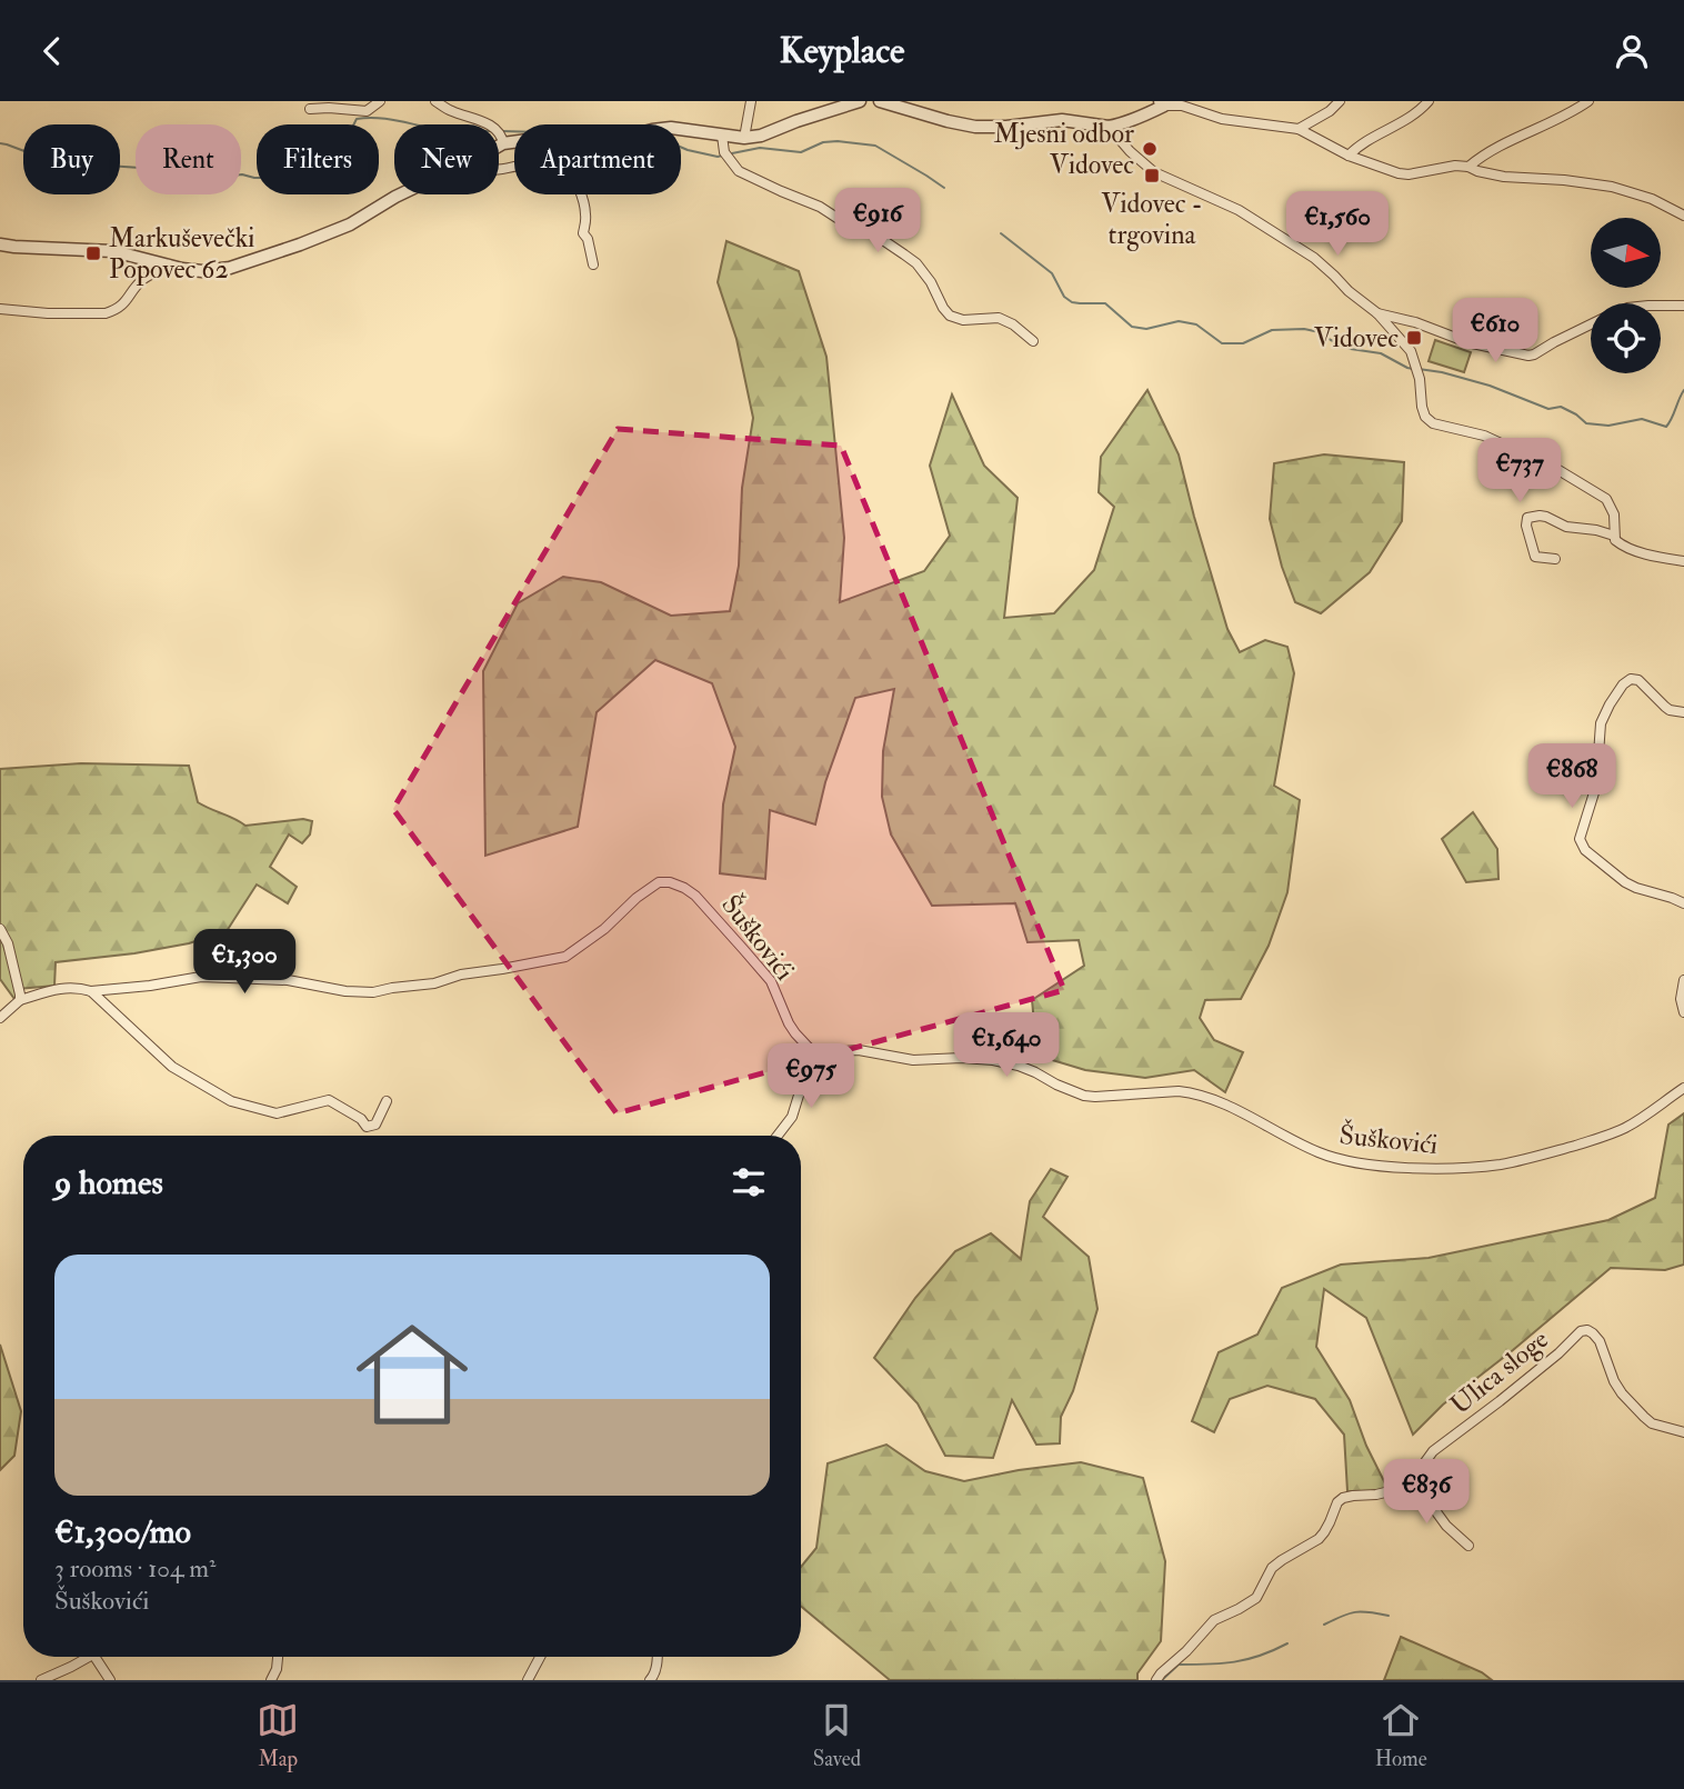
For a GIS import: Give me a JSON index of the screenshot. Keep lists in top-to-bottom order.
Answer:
{
  "streets": {
    "street": ["Šuškovići", "Ulica sloge"]
  },
  "places": {
    "other": ["Mjesni odbor Vidovec"],
    "transit": ["Vidovec - trgovina", "Markuševečki Popovec 62", "Vidovec"]
  },
  "north": "right",
  "page": {
    "header": "Keyplace",
    "chip": [
      "Buy",
      "Rent",
      "Filters",
      "New",
      "Apartment"
    ],
    "price": [
      "€916",
      "€1,560",
      "€610",
      "€737",
      "€868",
      "€1,300",
      "€1,640",
      "€975",
      "€836"
    ],
    "heading": "9 homes",
    "list": [
      {
        "name": "€1,300/mo",
        "note": "3 rooms · 104 m² · Šuškovići"
      }
    ],
    "tabs": ["Map", "Saved", "Home"]
  }
}
